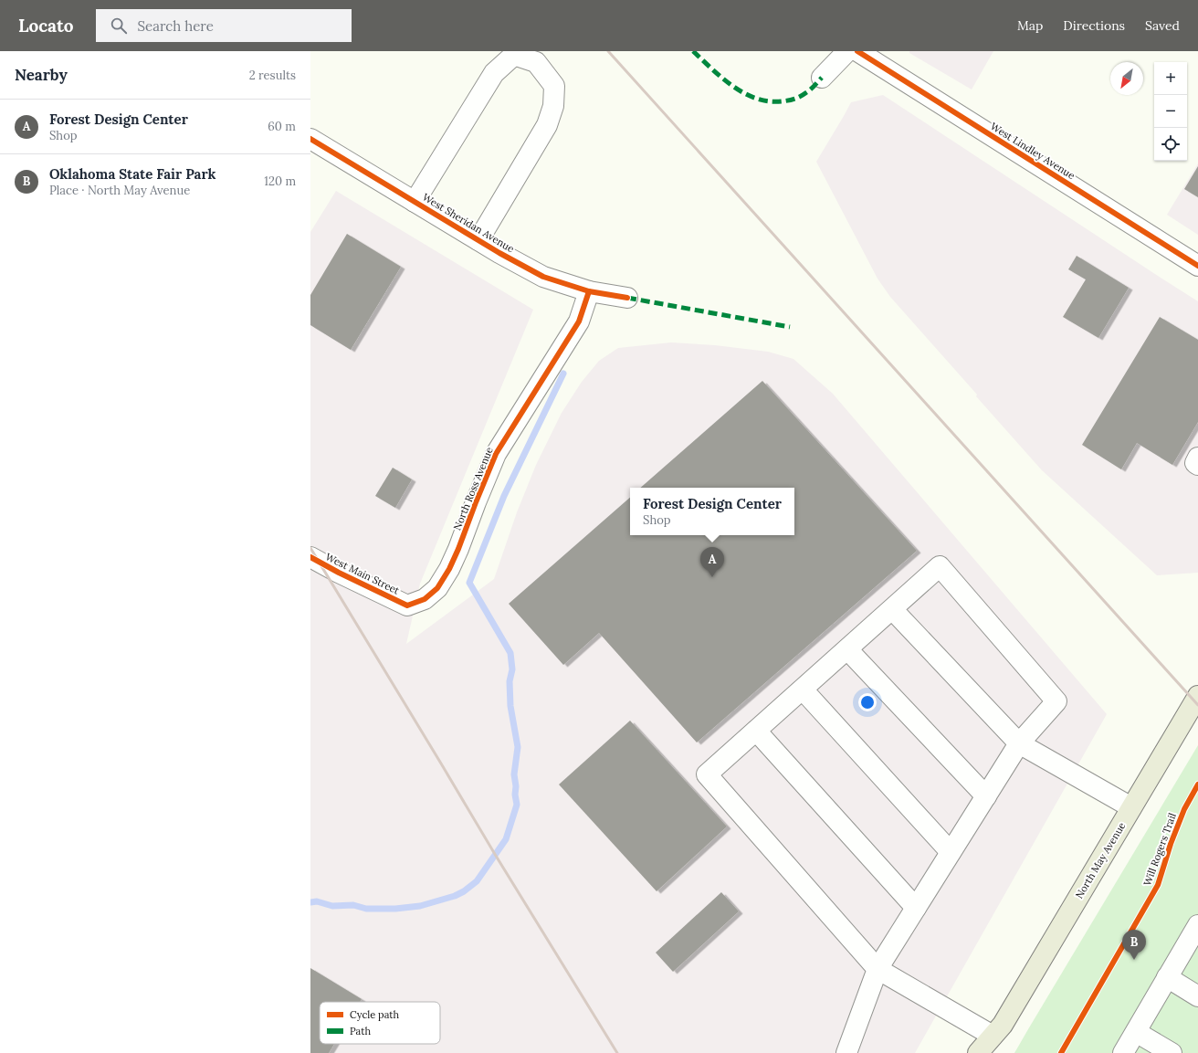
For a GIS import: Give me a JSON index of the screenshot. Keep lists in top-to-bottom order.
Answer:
{
  "streets": {
    "main road": ["North May Avenue"],
    "street": [
      "West Lindley Avenue",
      "West Sheridan Avenue",
      "North Ross Avenue",
      "West Main Street"
    ],
    "cycle path": ["Will Rogers Trail"]
  },
  "crossings": [
    ["West Sheridan Avenue", "North Ross Avenue"],
    ["North Ross Avenue", "West Main Street"]
  ],
  "legend": ["Cycle path", "Path"],
  "north": "bottom left",
  "page": {
    "header": "Locato",
    "search": "Search here",
    "nav": ["Map", "Directions", "Saved"],
    "heading": ["Nearby", "2 results"],
    "map_buttons": ["+", "−"],
    "list": [
      {
        "mark": "A",
        "name": "Forest Design Center",
        "note": "Shop",
        "value": "60 m"
      },
      {
        "mark": "B",
        "name": "Oklahoma State Fair Park",
        "note": "Place · North May Avenue",
        "value": "120 m"
      }
    ],
    "popup": ["Forest Design Center", "Shop"],
    "pins": ["A", "B"]
  }
}
